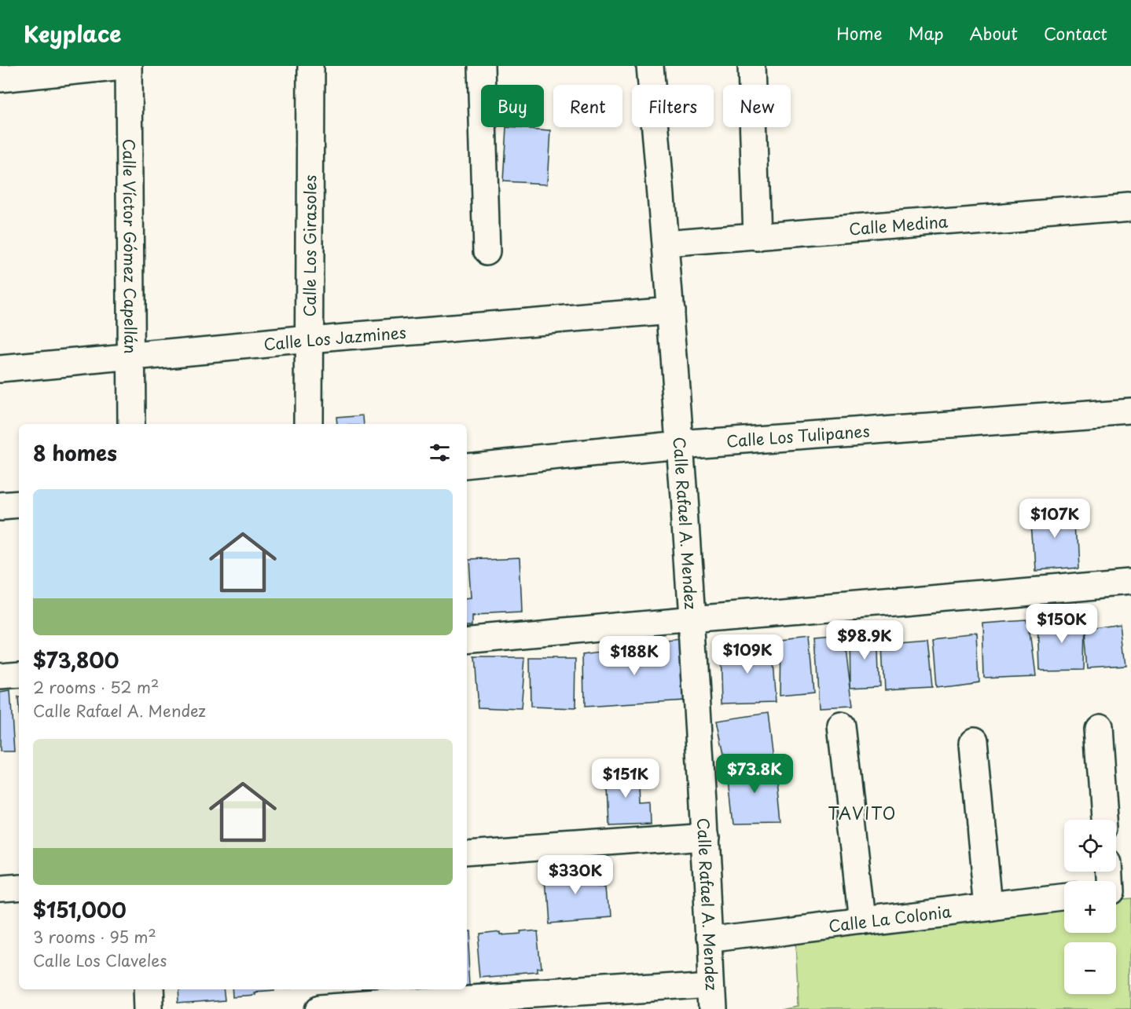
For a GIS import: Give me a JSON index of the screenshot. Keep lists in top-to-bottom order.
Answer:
{
  "streets": {
    "street": [
      "Calle Medina",
      "Calle Víctor Gómez Capellán",
      "Calle Los Girasoles",
      "Calle Los Jazmines",
      "Calle Los Tulipanes",
      "Calle Rafael A. Mendez",
      "Calle La Colonia"
    ]
  },
  "crossings": [
    ["Calle Medina", "Calle Rafael A. Mendez"],
    ["Calle Víctor Gómez Capellán", "Calle Los Jazmines"],
    ["Calle Los Girasoles", "Calle Los Jazmines"],
    ["Calle Los Jazmines", "Calle Rafael A. Mendez"],
    ["Calle Los Tulipanes", "Calle Rafael A. Mendez"],
    ["Calle Rafael A. Mendez", "Calle La Colonia"]
  ],
  "districts": ["TAVITO"],
  "page": {
    "header": "Keyplace",
    "nav": [
      "Home",
      "Map",
      "About",
      "Contact"
    ],
    "chip": [
      "Buy",
      "Rent",
      "Filters",
      "New"
    ],
    "heading": "8 homes",
    "list": [
      {
        "name": "$73,800",
        "note": "2 rooms · 52 m² · Calle Rafael A. Mendez"
      },
      {
        "name": "$151,000",
        "note": "3 rooms · 95 m² · Calle Los Claveles"
      }
    ],
    "price": [
      "$107K",
      "$150K",
      "$98.9K",
      "$109K",
      "$188K",
      "$73.8K",
      "$151K",
      "$330K"
    ],
    "map_buttons": ["+", "−"]
  }
}
